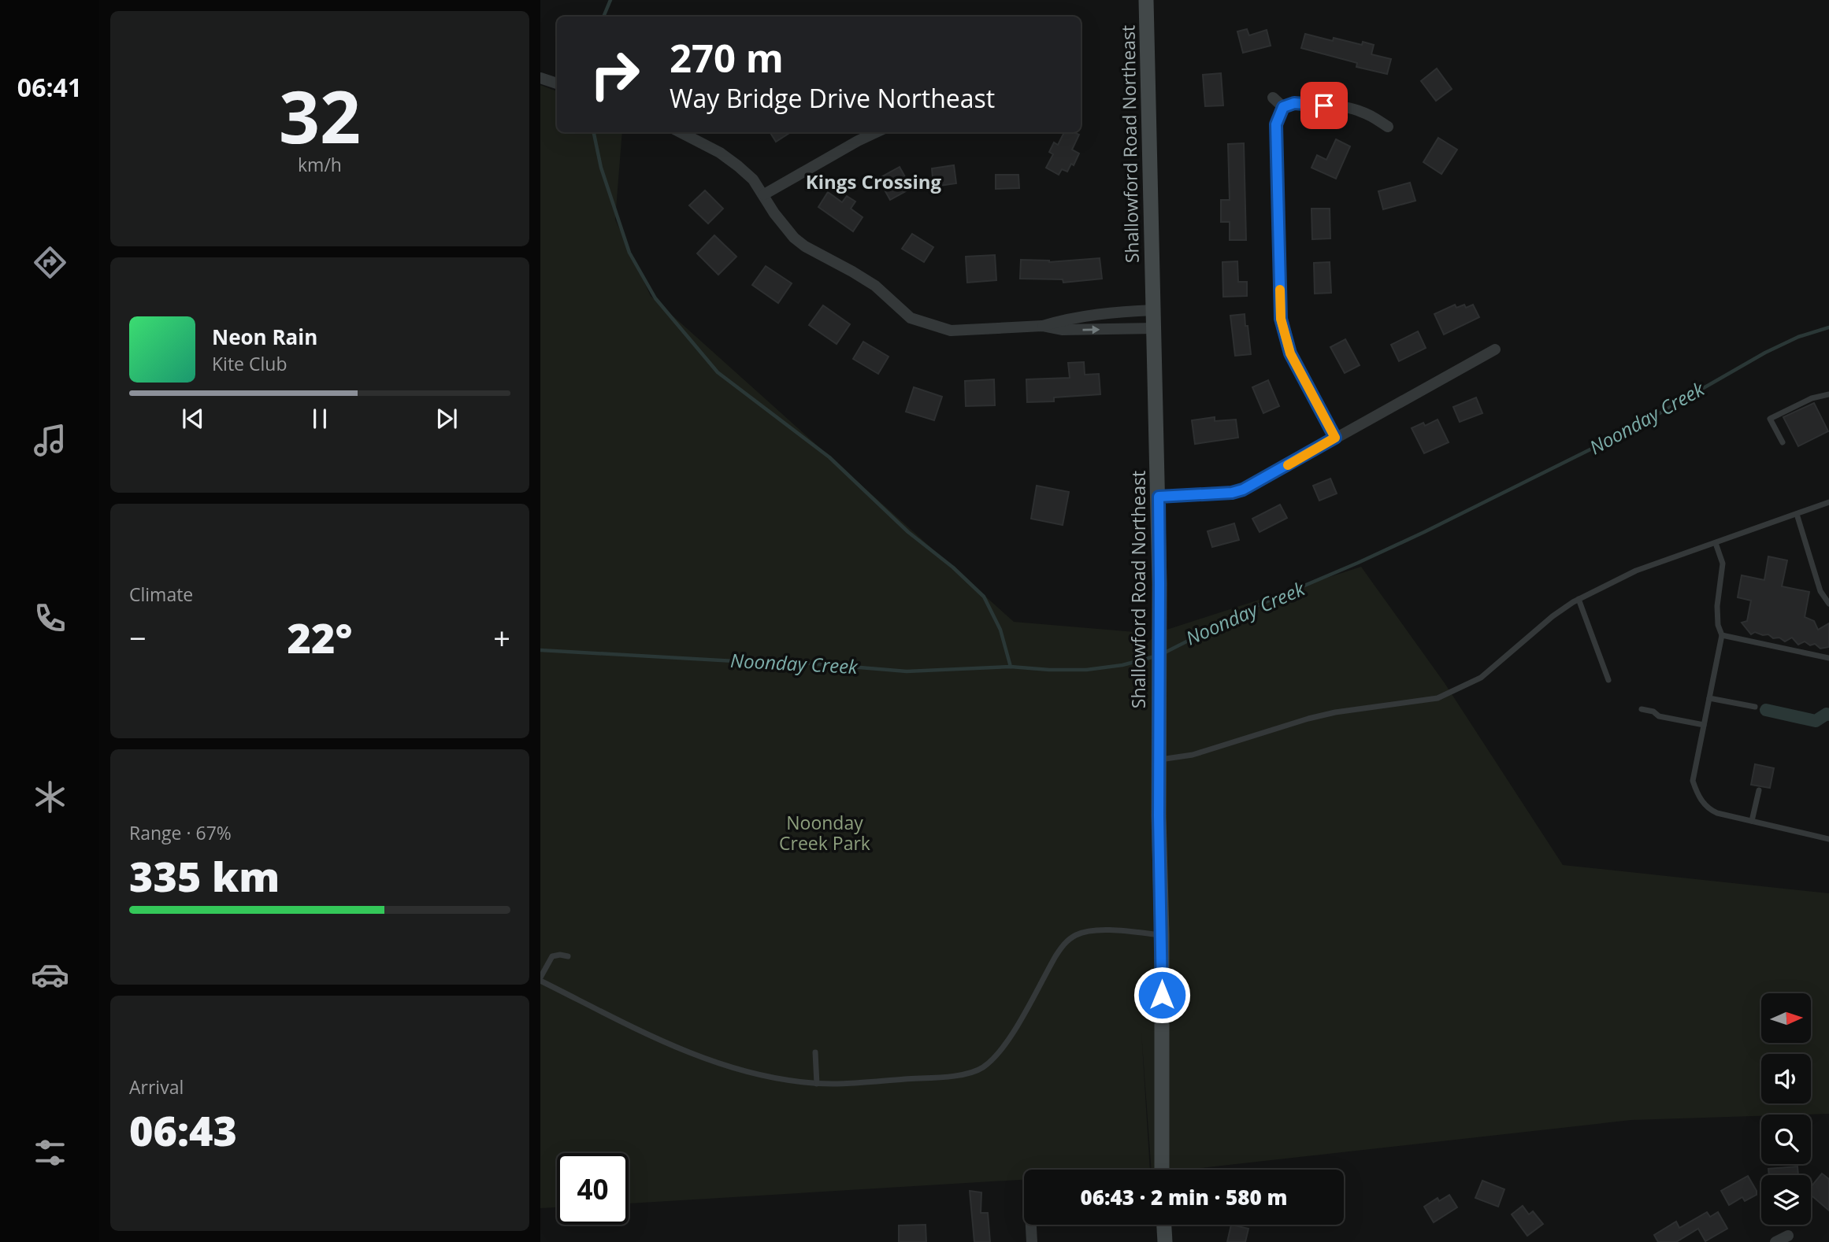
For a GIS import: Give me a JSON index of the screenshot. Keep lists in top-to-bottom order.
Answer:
{
  "streets": {
    "street": ["Shallowford Road Northeast"]
  },
  "districts": ["Kings Crossing"],
  "water": ["Noonday Creek"],
  "parks": ["Noonday Creek Park"],
  "north": "right",
  "page": {
    "tabs": "06:41",
    "tile": [
      ["32", "km/h"],
      "Climate",
      ["Range · 67%", "335 km"],
      ["Arrival", "06:43"]
    ],
    "turn": ["270 m", "Way Bridge Drive Northeast"],
    "song": ["Neon Rain", "Kite Club"],
    "heat": ["−", "22°", "+"],
    "limit": "40",
    "trip": "06:43 · 2 min · 580 m"
  }
}
